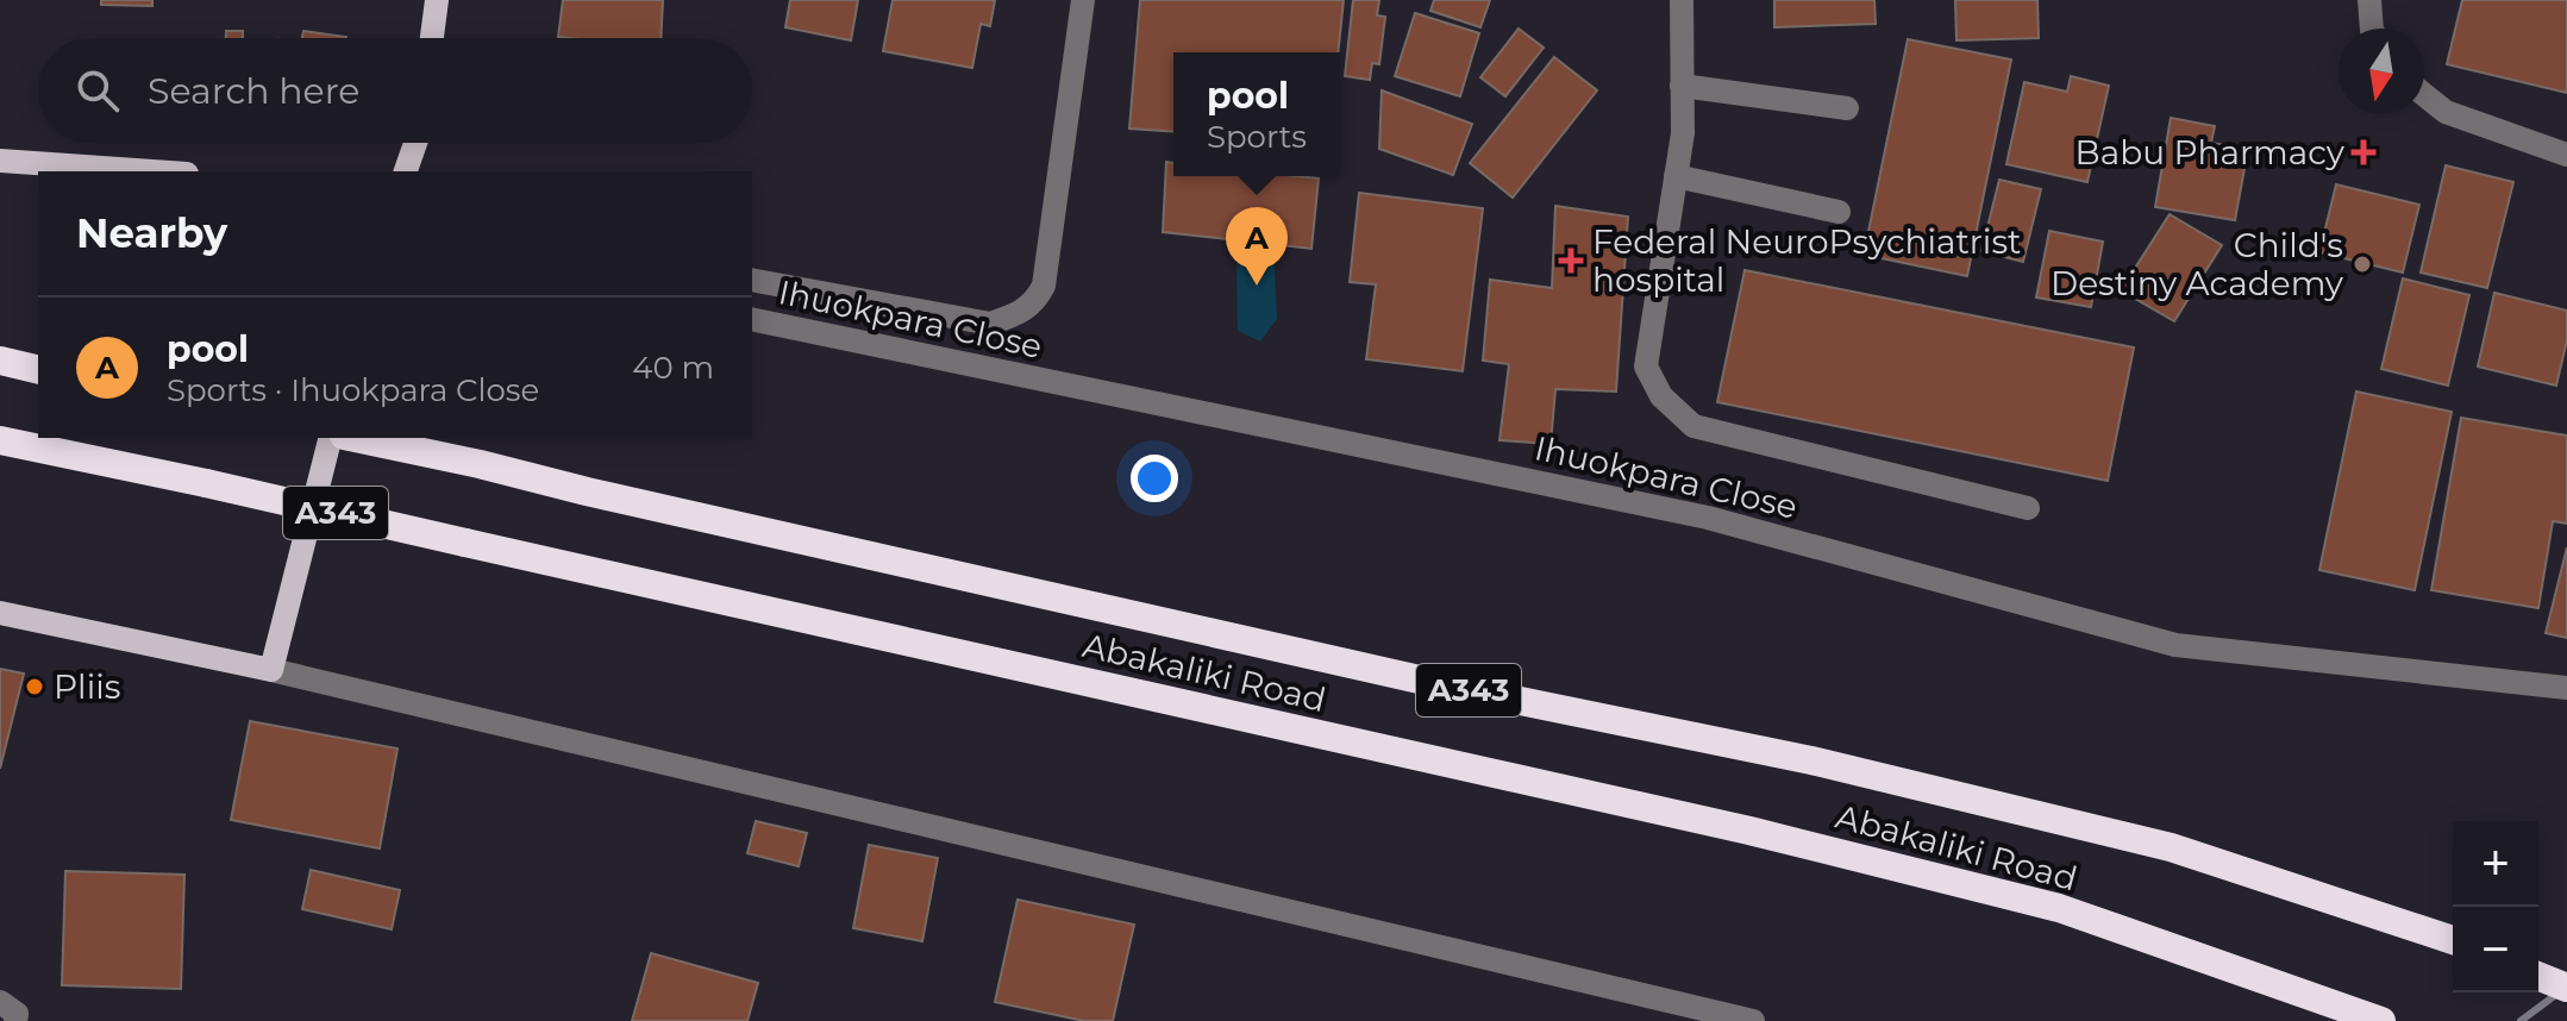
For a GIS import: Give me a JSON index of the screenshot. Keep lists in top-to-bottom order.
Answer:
{
  "streets": {
    "highway": ["A343", "Abakaliki Road"],
    "street": ["Ihuokpara Close"]
  },
  "places": {
    "health": ["Babu Pharmacy", "Federal NeuroPsychiatrist hospital"],
    "other": ["Child's Destiny Academy", "Pliis"]
  },
  "north": "bottom",
  "page": {
    "search": "Search here",
    "popup": ["pool", "Sports"],
    "heading": "Nearby",
    "pins": "A",
    "list": [
      {
        "mark": "A",
        "name": "pool",
        "note": "Sports · Ihuokpara Close",
        "value": "40 m"
      }
    ],
    "map_buttons": ["+", "−"]
  }
}
